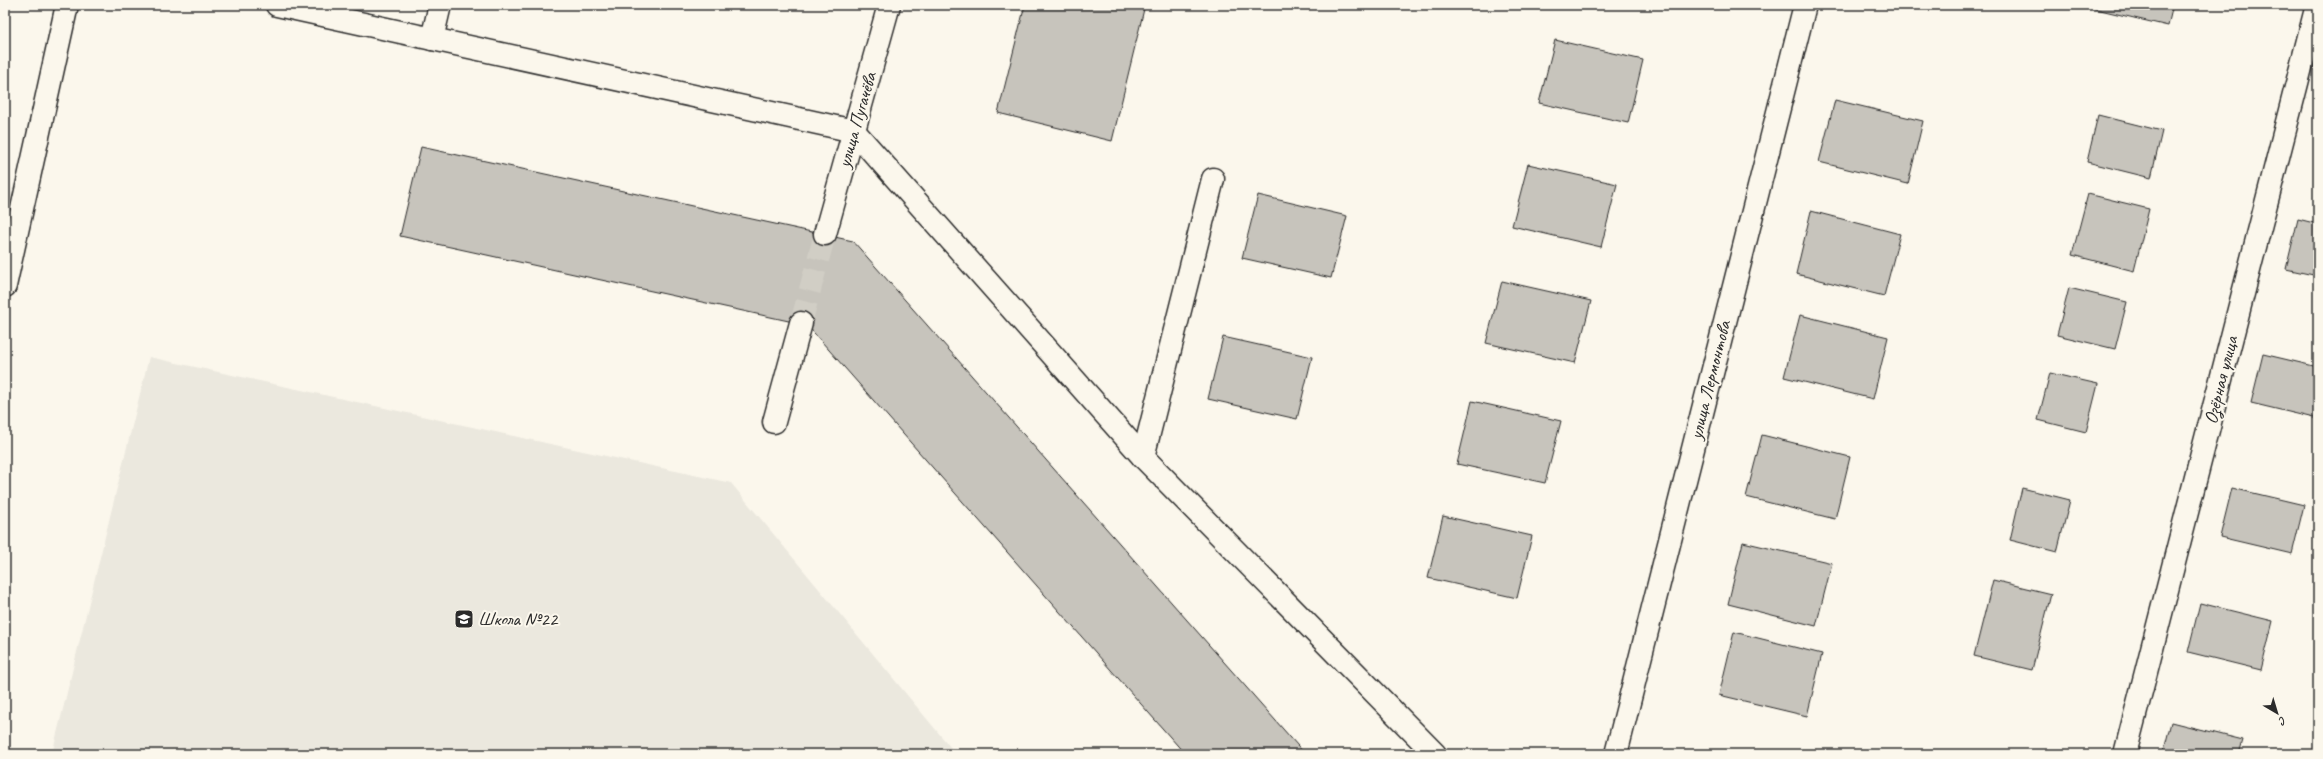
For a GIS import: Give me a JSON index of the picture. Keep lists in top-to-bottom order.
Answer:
{
  "streets": {
    "street": ["улица Пугачёва", "улица Лермонтова", "Озёрная улица"]
  },
  "places": {
    "school or university": ["Школа №22"]
  },
  "north": "bottom right"
}
